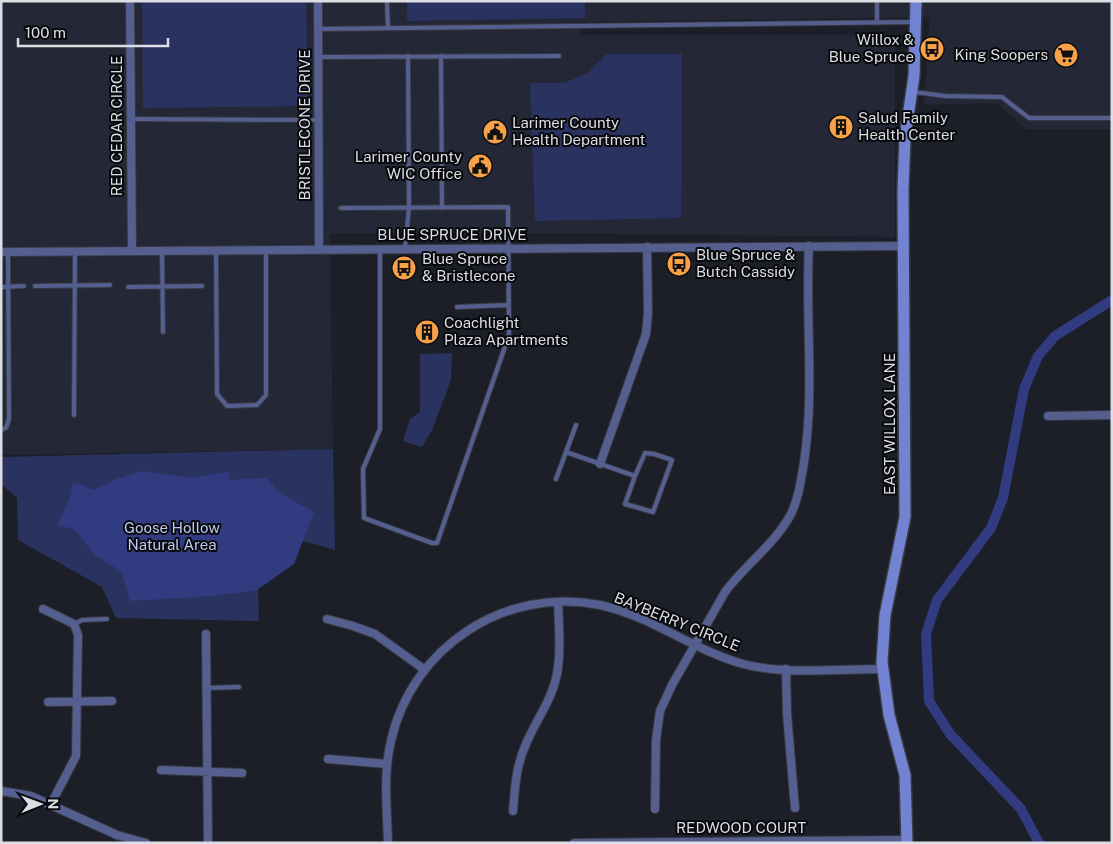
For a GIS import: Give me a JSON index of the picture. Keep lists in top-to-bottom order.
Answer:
{
  "streets": {
    "main road": ["EAST WILLOX LANE"],
    "street": [
      "BRISTLECONE DRIVE",
      "RED CEDAR CIRCLE",
      "BLUE SPRUCE DRIVE",
      "BAYBERRY CIRCLE",
      "REDWOOD COURT"
    ]
  },
  "crossings": [
    ["BRISTLECONE DRIVE", "BLUE SPRUCE DRIVE"],
    ["RED CEDAR CIRCLE", "BLUE SPRUCE DRIVE"],
    ["BLUE SPRUCE DRIVE", "EAST WILLOX LANE"],
    ["EAST WILLOX LANE", "BAYBERRY CIRCLE"],
    ["EAST WILLOX LANE", "REDWOOD COURT"]
  ],
  "parks": ["Goose Hollow Natural Area"],
  "places": {
    "bus stop": ["Willox & Blue Spruce", "Blue Spruce & Butch Cassidy", "Blue Spruce & Bristlecone"],
    "supermarket": ["King Soopers"],
    "building": ["Salud Family Health Center", "Coachlight Plaza Apartments"],
    "public building": ["Larimer County Health Department", "Larimer County WIC Office"]
  },
  "scale_bar": "100 m",
  "north": "right"
}
